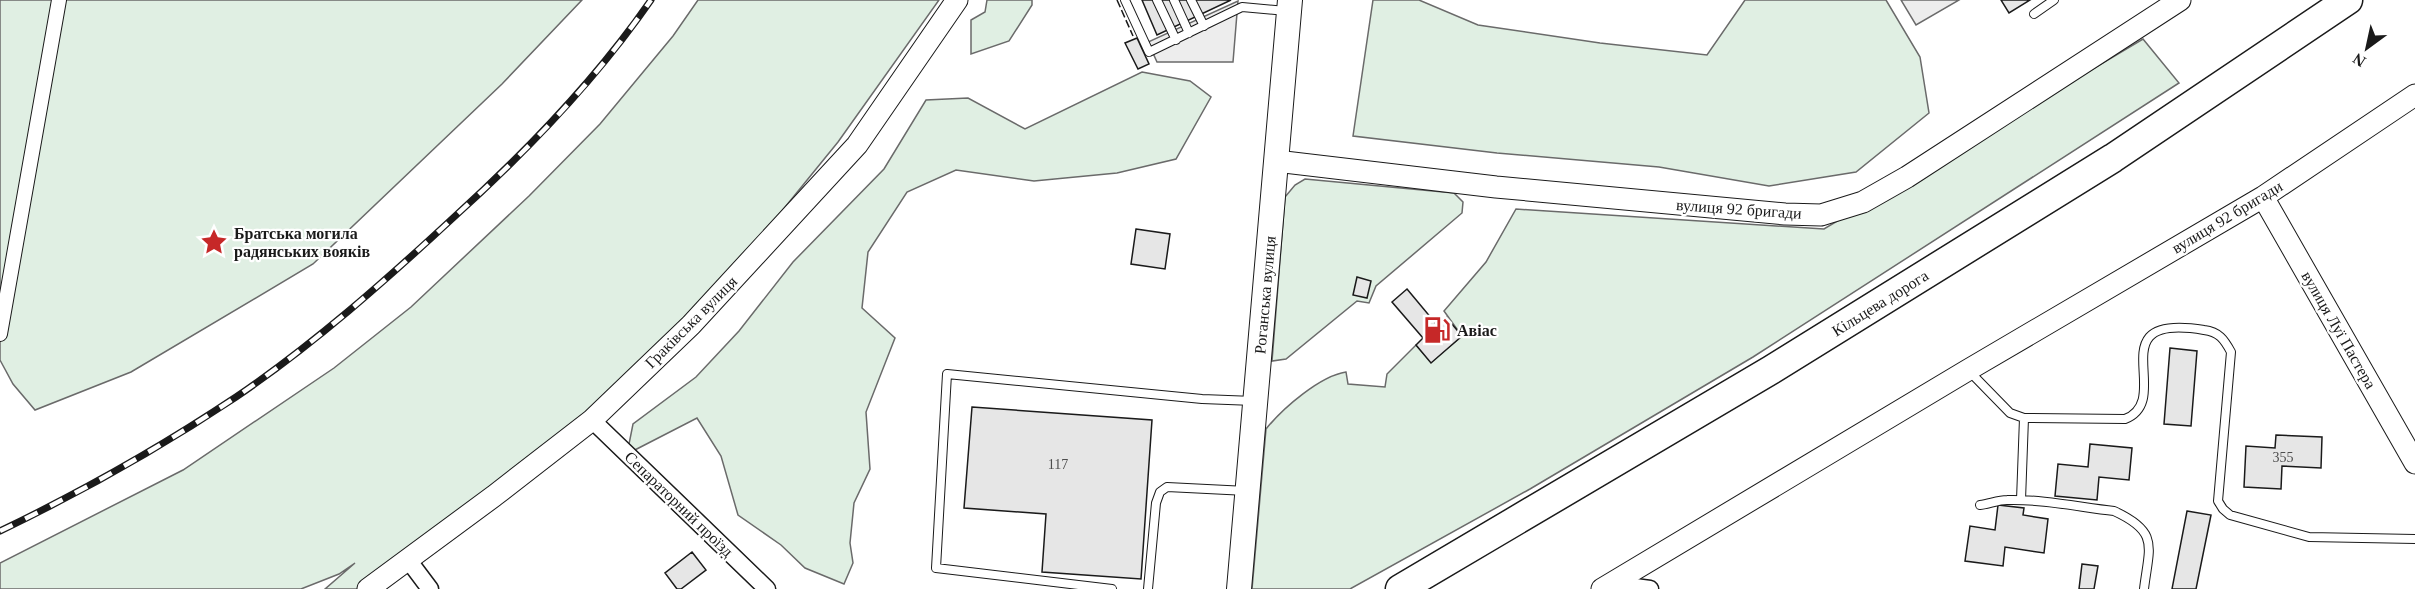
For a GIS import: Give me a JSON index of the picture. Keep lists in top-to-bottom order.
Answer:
{
  "streets": {
    "highway": ["Кільцева дорога"],
    "main road": ["Роганська вулиця"],
    "street": [
      "вулиця 92 бригади",
      "Граківська вулиця",
      "вулиця Луї Пастера",
      "Сепараторний проїзд"
    ]
  },
  "crossings": [
    ["вулиця 92 бригади", "Роганська вулиця"],
    ["вулиця 92 бригади", "вулиця Луї Пастера"],
    ["Граківська вулиця", "Сепараторний проїзд"]
  ],
  "places": {
    "place": ["Братська могила радянських вояків"],
    "fuel station": ["Авіас"]
  },
  "house_numbers": ["355", "117"],
  "north": "bottom left"
}
